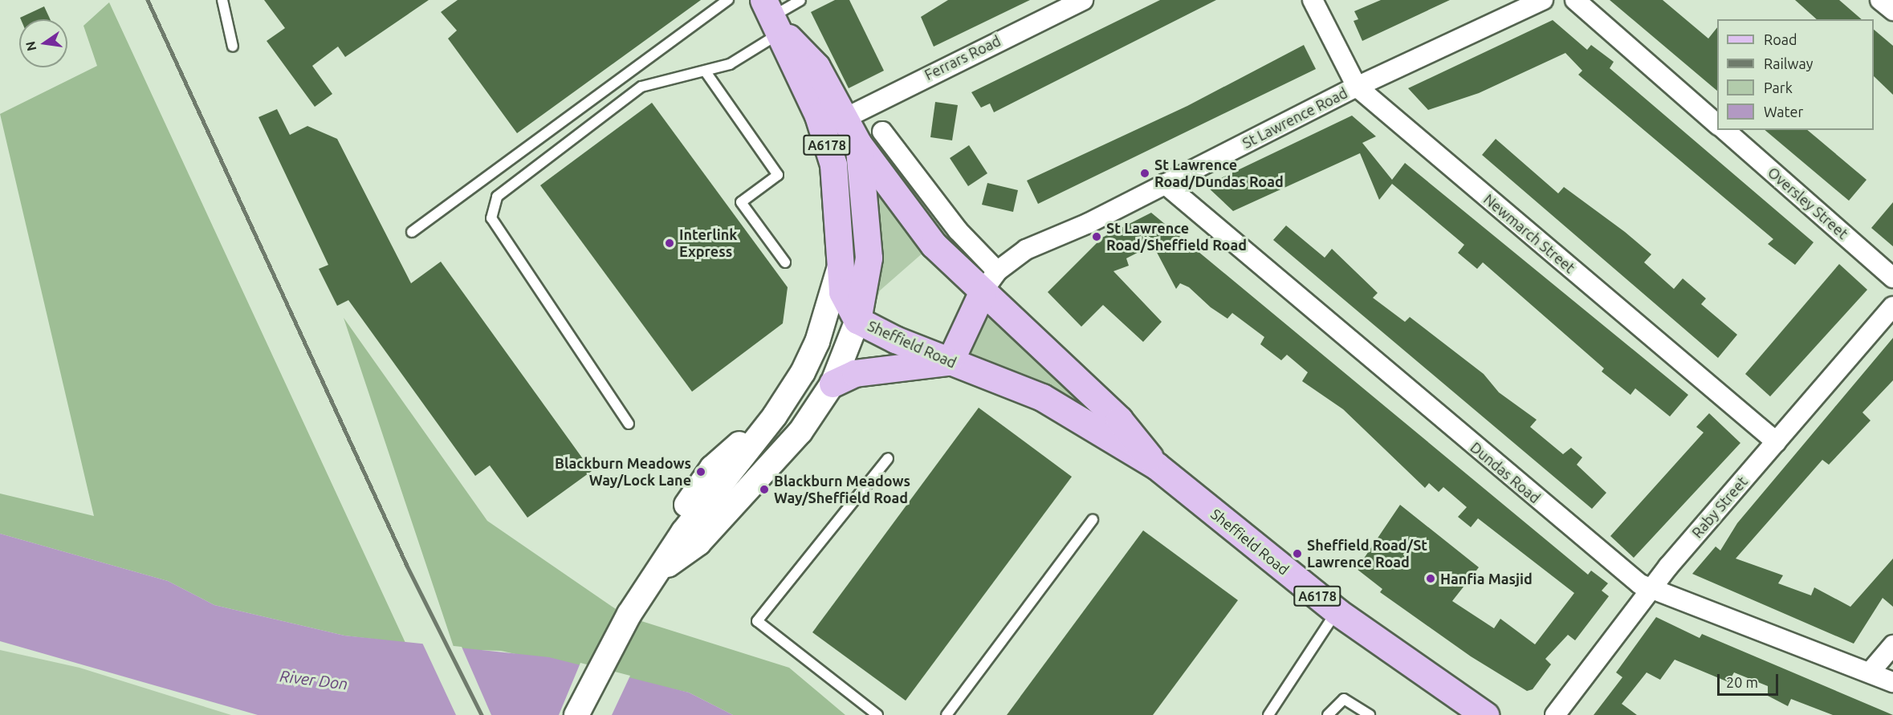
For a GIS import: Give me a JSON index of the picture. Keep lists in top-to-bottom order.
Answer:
{
  "streets": {
    "main road": ["A6178", "Sheffield Road"],
    "street": [
      "Ferrars Road",
      "St Lawrence Road",
      "Oversley Street",
      "Newmarch Street",
      "Dundas Road",
      "Raby Street"
    ]
  },
  "crossings": [
    ["Ferrars Road", "Sheffield Road"],
    ["St Lawrence Road", "Newmarch Street"],
    ["St Lawrence Road", "Sheffield Road"],
    ["St Lawrence Road", "Dundas Road"],
    ["Newmarch Street", "Raby Street"],
    ["Dundas Road", "Raby Street"]
  ],
  "water": ["River Don"],
  "places": [
    "St Lawrence Road/Dundas Road",
    "St Lawrence Road/Sheffield Road",
    "Interlink Express",
    "Blackburn Meadows Way/Lock Lane",
    "Blackburn Meadows Way/Sheffield Road",
    "Sheffield Road/St Lawrence Road",
    "Hanfia Masjid"
  ],
  "legend": [
    "Road",
    "Railway",
    "Park",
    "Water"
  ],
  "scale_bar": "20 m",
  "north": "left"
}
